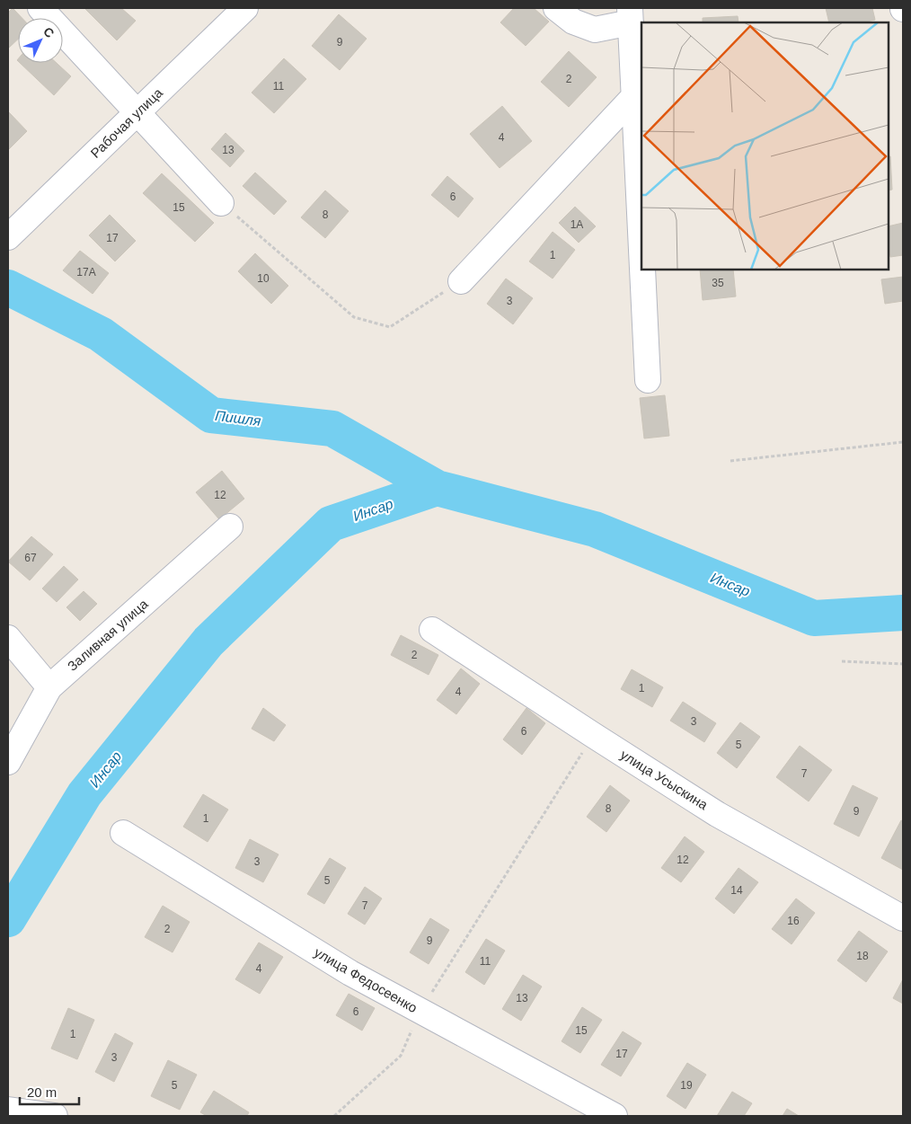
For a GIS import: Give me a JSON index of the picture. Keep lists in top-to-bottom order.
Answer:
{
  "streets": {
    "street": [
      "Рабочая улица",
      "Заливная улица",
      "улица Усыскина",
      "улица Федосеенко"
    ]
  },
  "water": ["Пишля", "Инсар"],
  "house_numbers": [
    "9",
    "2",
    "11",
    "4",
    "13",
    "6",
    "15",
    "8",
    "1А",
    "17",
    "1",
    "17А",
    "10",
    "35",
    "3",
    "12",
    "67",
    "2",
    "1",
    "4",
    "3",
    "6",
    "5",
    "7",
    "8",
    "9",
    "1",
    "12",
    "3",
    "5",
    "14",
    "7",
    "16",
    "2",
    "9",
    "18",
    "11",
    "4",
    "13",
    "6",
    "15",
    "1",
    "17",
    "3",
    "5",
    "19"
  ],
  "scale_bar": "20 m",
  "north": "top right"
}
